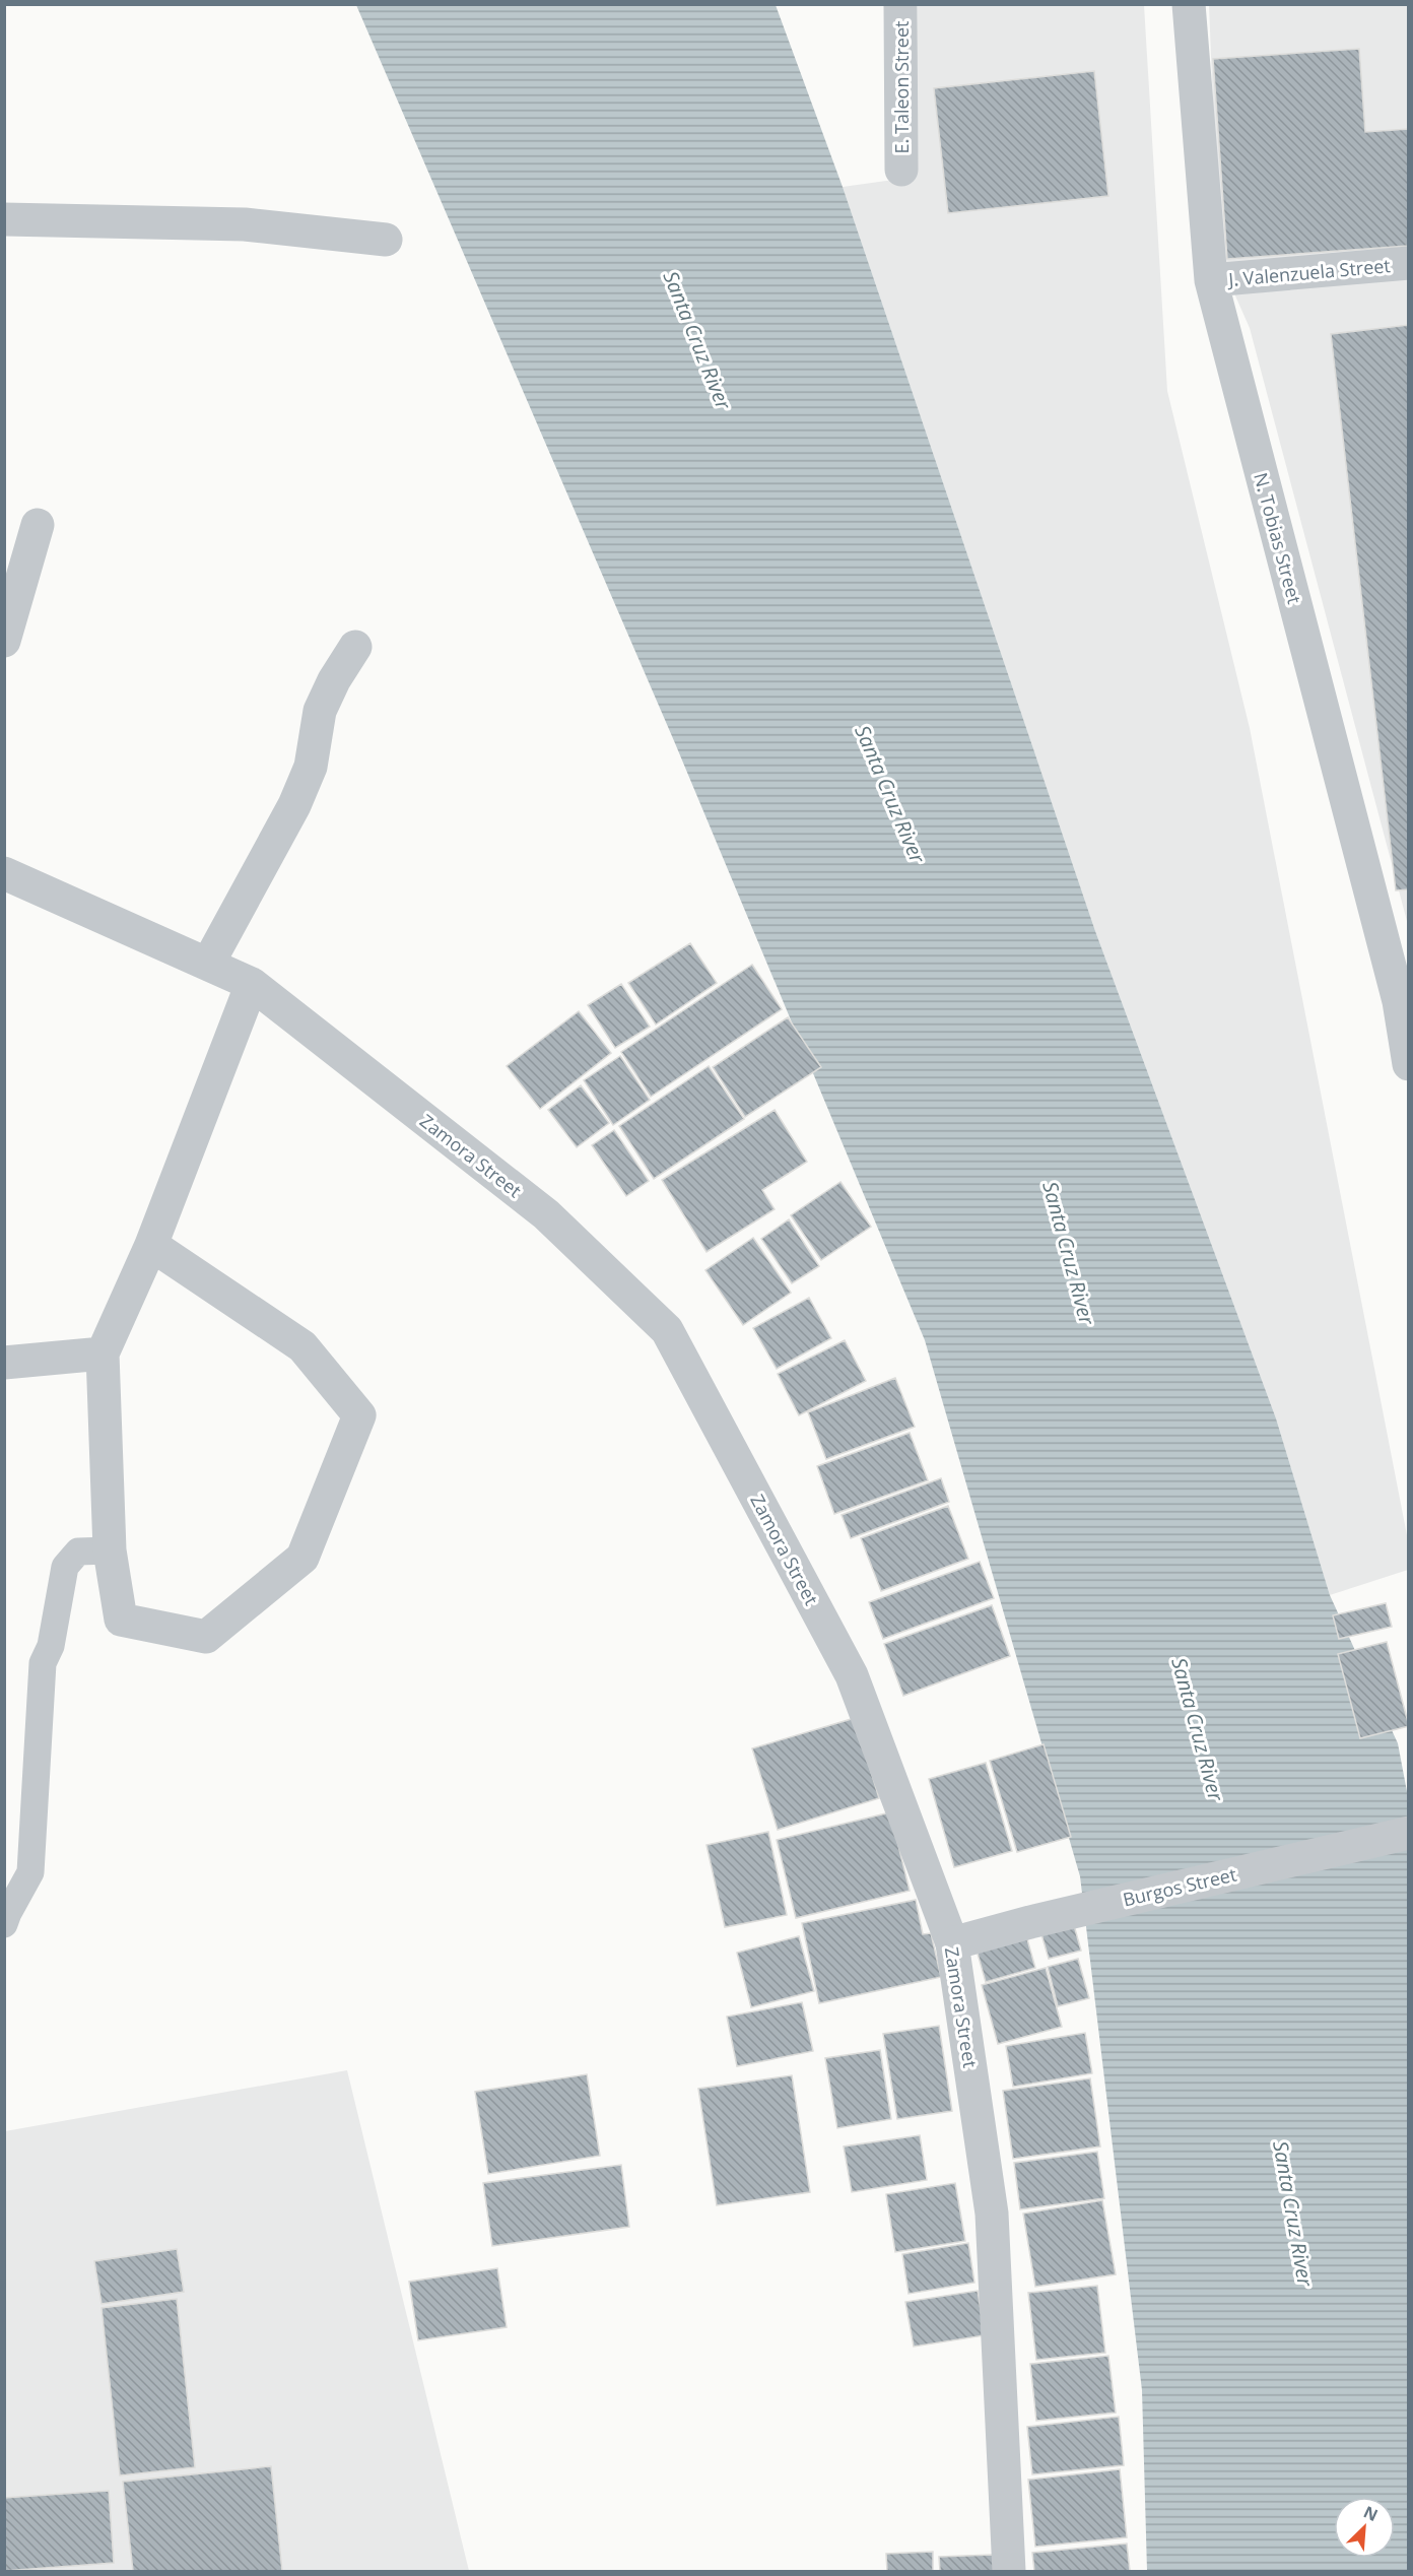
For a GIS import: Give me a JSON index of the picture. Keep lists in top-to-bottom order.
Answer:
{
  "streets": {
    "street": [
      "E. Taleon Street",
      "J. Valenzuela Street",
      "N. Tobias Street",
      "Zamora Street",
      "Burgos Street"
    ]
  },
  "crossings": [
    ["J. Valenzuela Street", "N. Tobias Street"],
    ["Zamora Street", "Burgos Street"]
  ],
  "water": ["Santa Cruz River"],
  "north": "top right"
}
